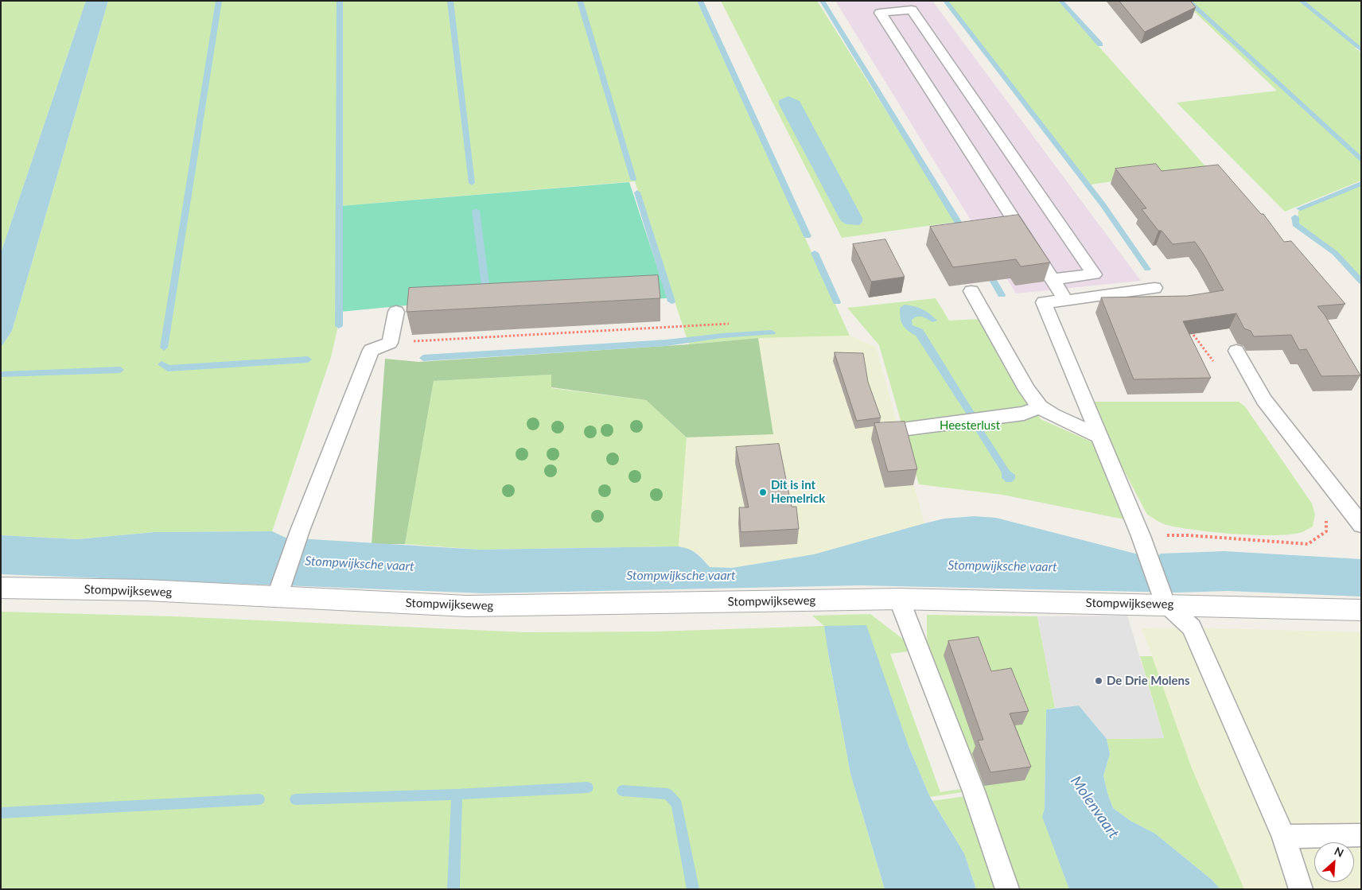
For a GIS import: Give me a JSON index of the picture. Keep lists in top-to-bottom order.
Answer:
{
  "streets": {
    "street": ["Stompwijkseweg"]
  },
  "water": ["Stompwijksche vaart", "Molenvaart"],
  "parks": ["Heesterlust"],
  "places": ["Dit is int Hemelrick", "De Drie Molens"],
  "north": "top right"
}
